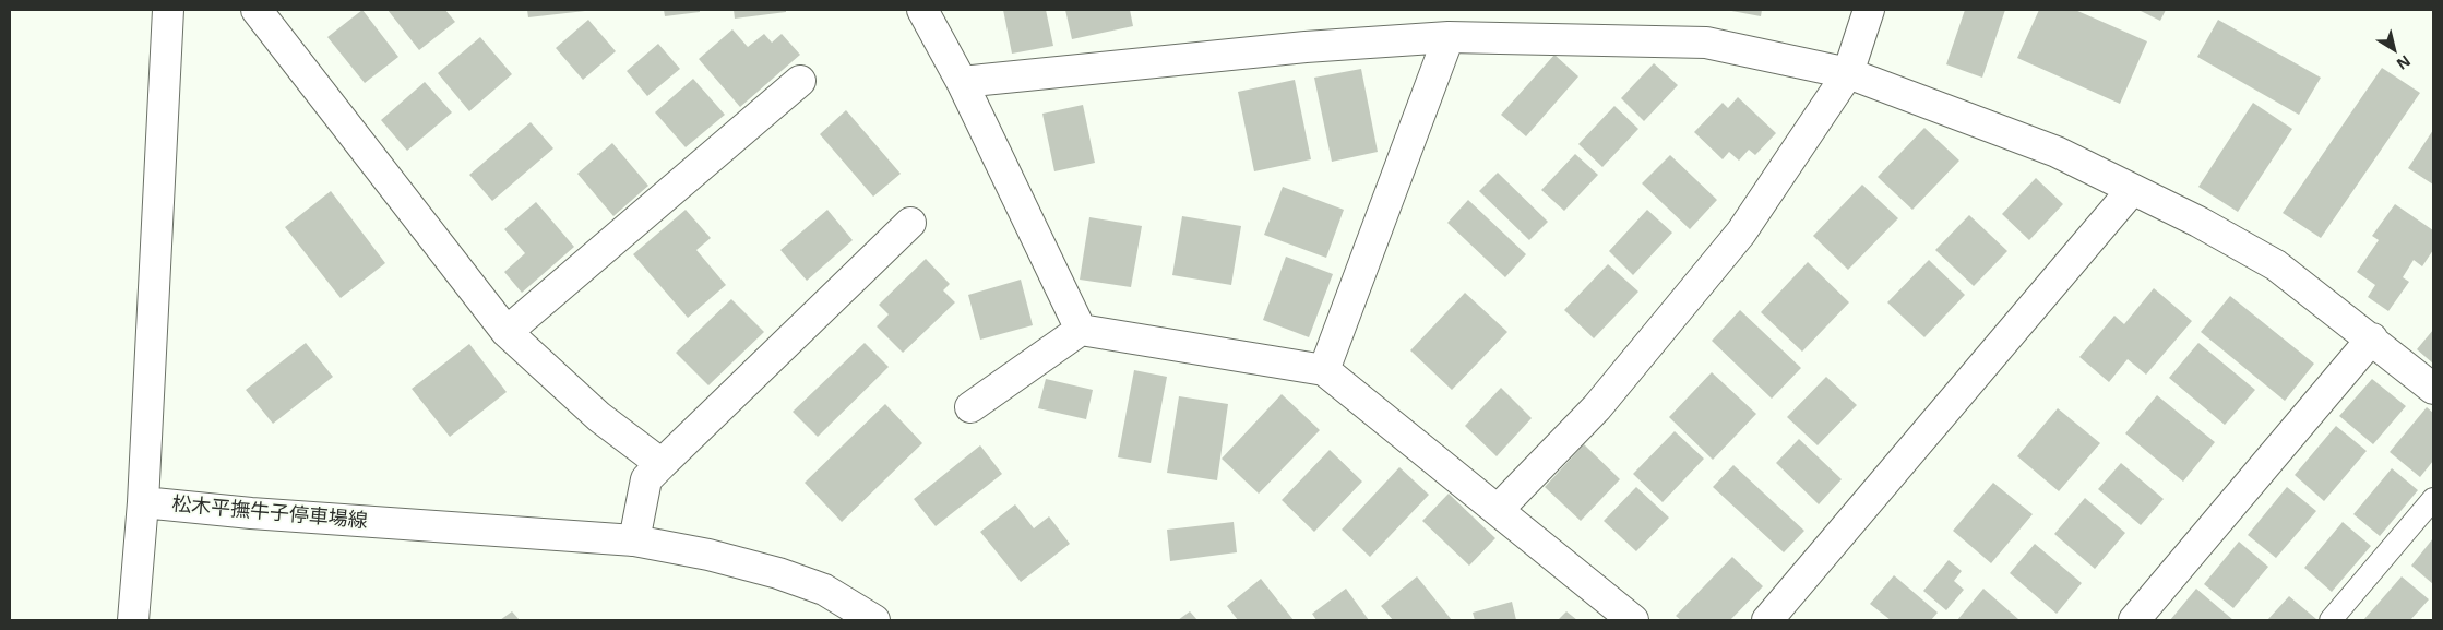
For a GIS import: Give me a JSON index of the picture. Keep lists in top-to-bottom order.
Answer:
{
  "streets": {
    "street": ["松木平撫牛子停車場線"]
  },
  "north": "bottom right"
}
